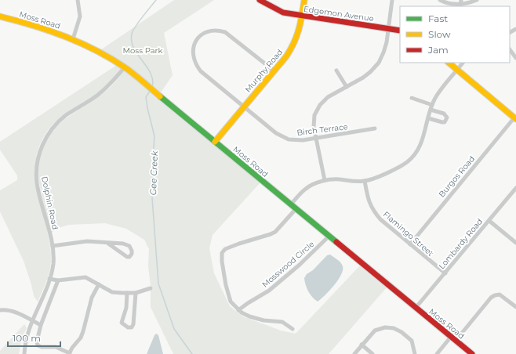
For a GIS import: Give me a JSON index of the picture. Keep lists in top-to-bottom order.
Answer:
{
  "streets": {
    "street": [
      "Edgemon Avenue",
      "Moss Road",
      "Murphy Road",
      "Birch Terrace",
      "Burgos Road",
      "Dolphin Road",
      "Flamingo Street",
      "Lombardy Road",
      "Mosswood Circle"
    ]
  },
  "crossings": [
    ["Edgemon Avenue", "Murphy Road"],
    ["Moss Road", "Murphy Road"],
    ["Moss Road", "Dolphin Road"],
    ["Moss Road", "Lombardy Road"],
    ["Moss Road", "Mosswood Circle"],
    ["Murphy Road", "Birch Terrace"],
    ["Burgos Road", "Flamingo Street"],
    ["Flamingo Street", "Lombardy Road"]
  ],
  "water": ["Gee Creek"],
  "parks": ["Moss Park"],
  "legend": ["Fast", "Slow", "Jam"],
  "scale_bar": "100 m"
}
